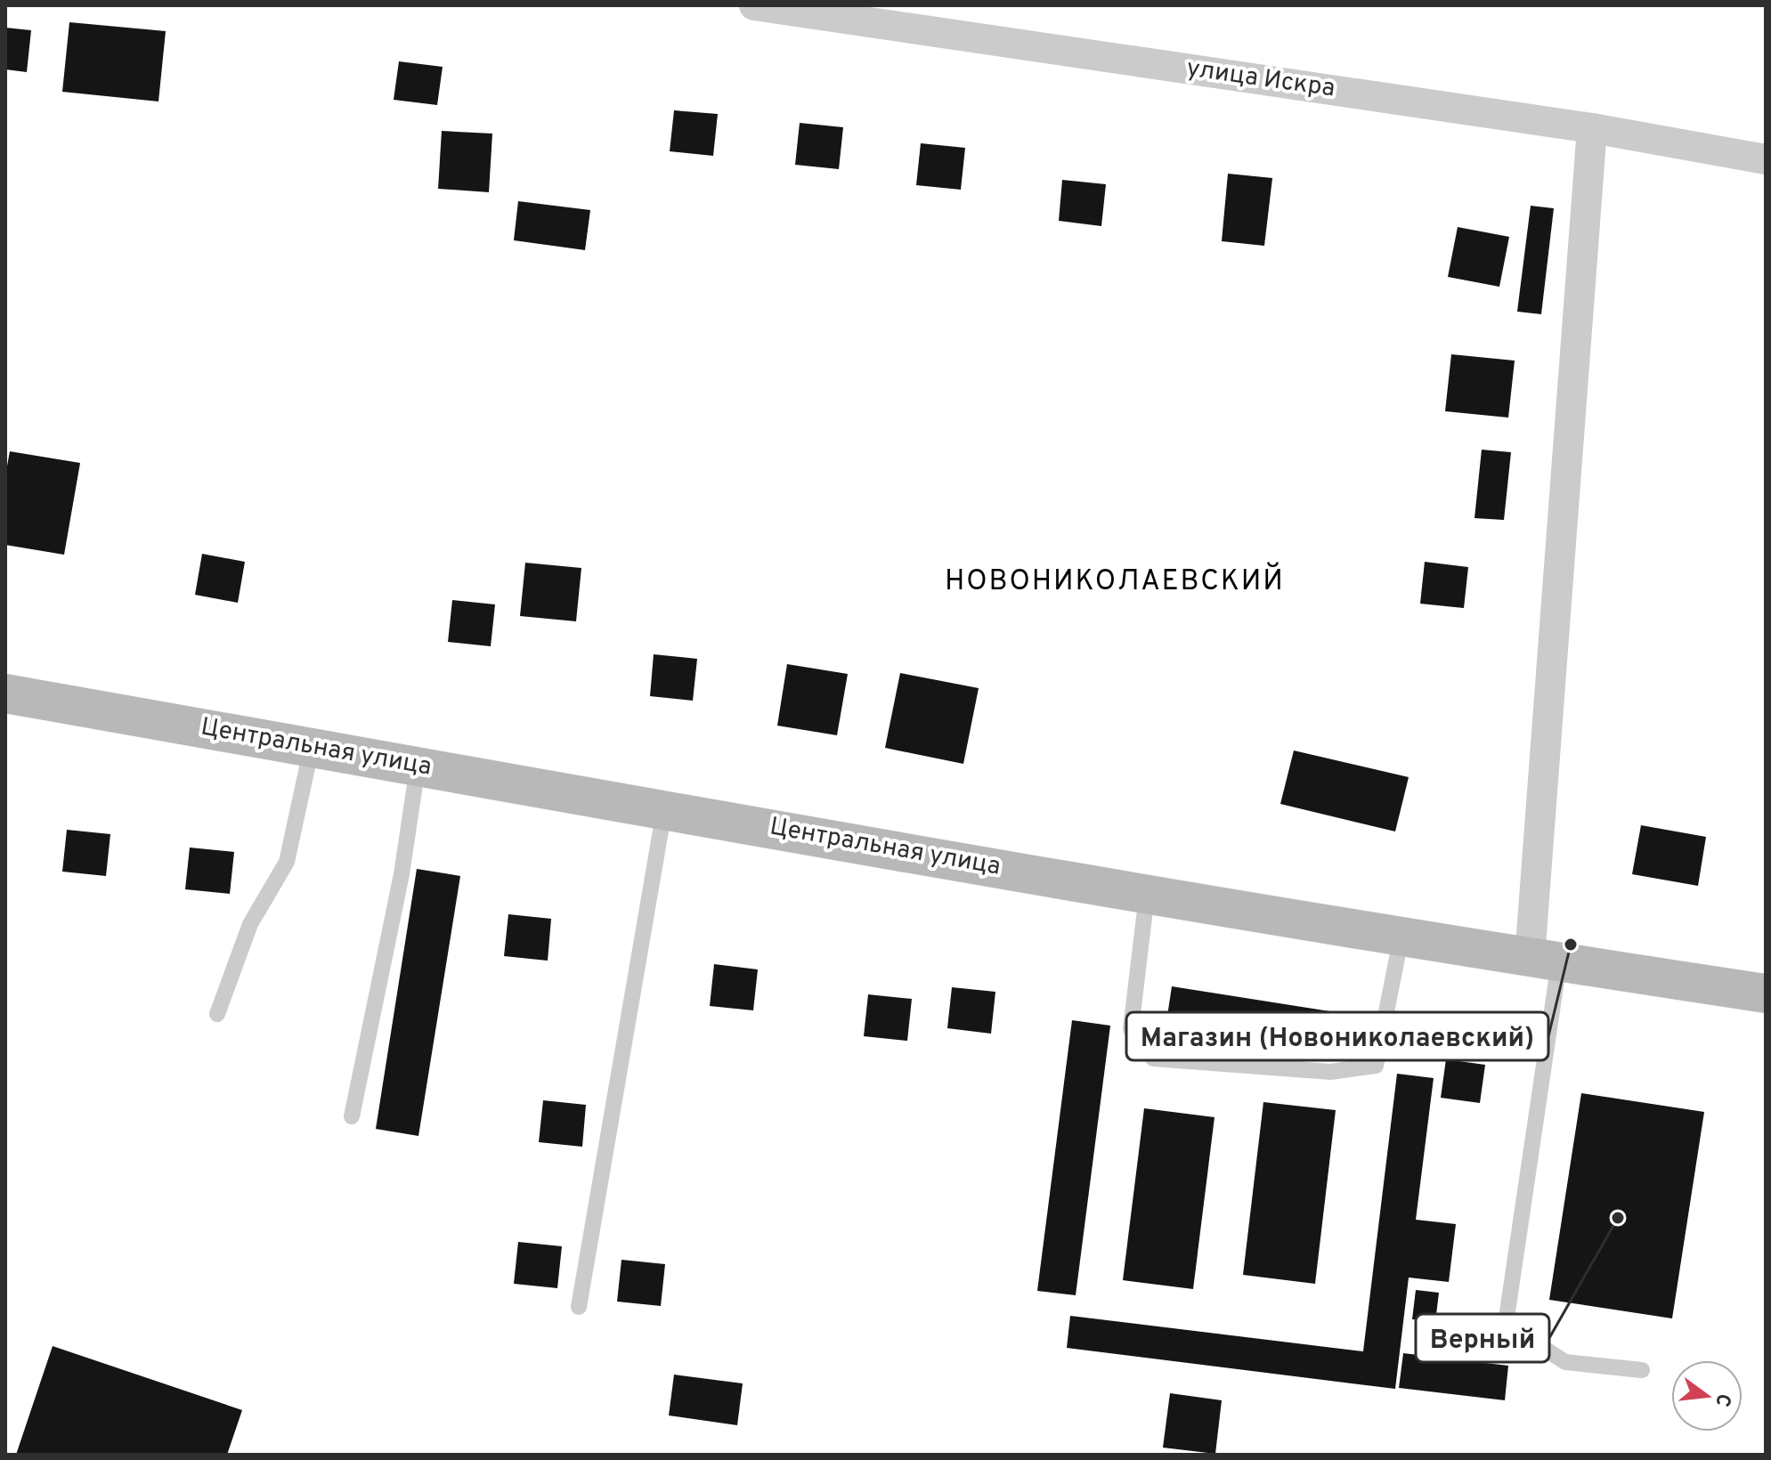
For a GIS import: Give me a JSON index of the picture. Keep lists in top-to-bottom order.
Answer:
{
  "streets": {
    "main road": ["Центральная улица"],
    "street": ["улица Искра"]
  },
  "districts": ["НОВОНИКОЛАЕВСКИЙ"],
  "places": ["Магазин (Новониколаевский)", "Верный"],
  "north": "right"
}
